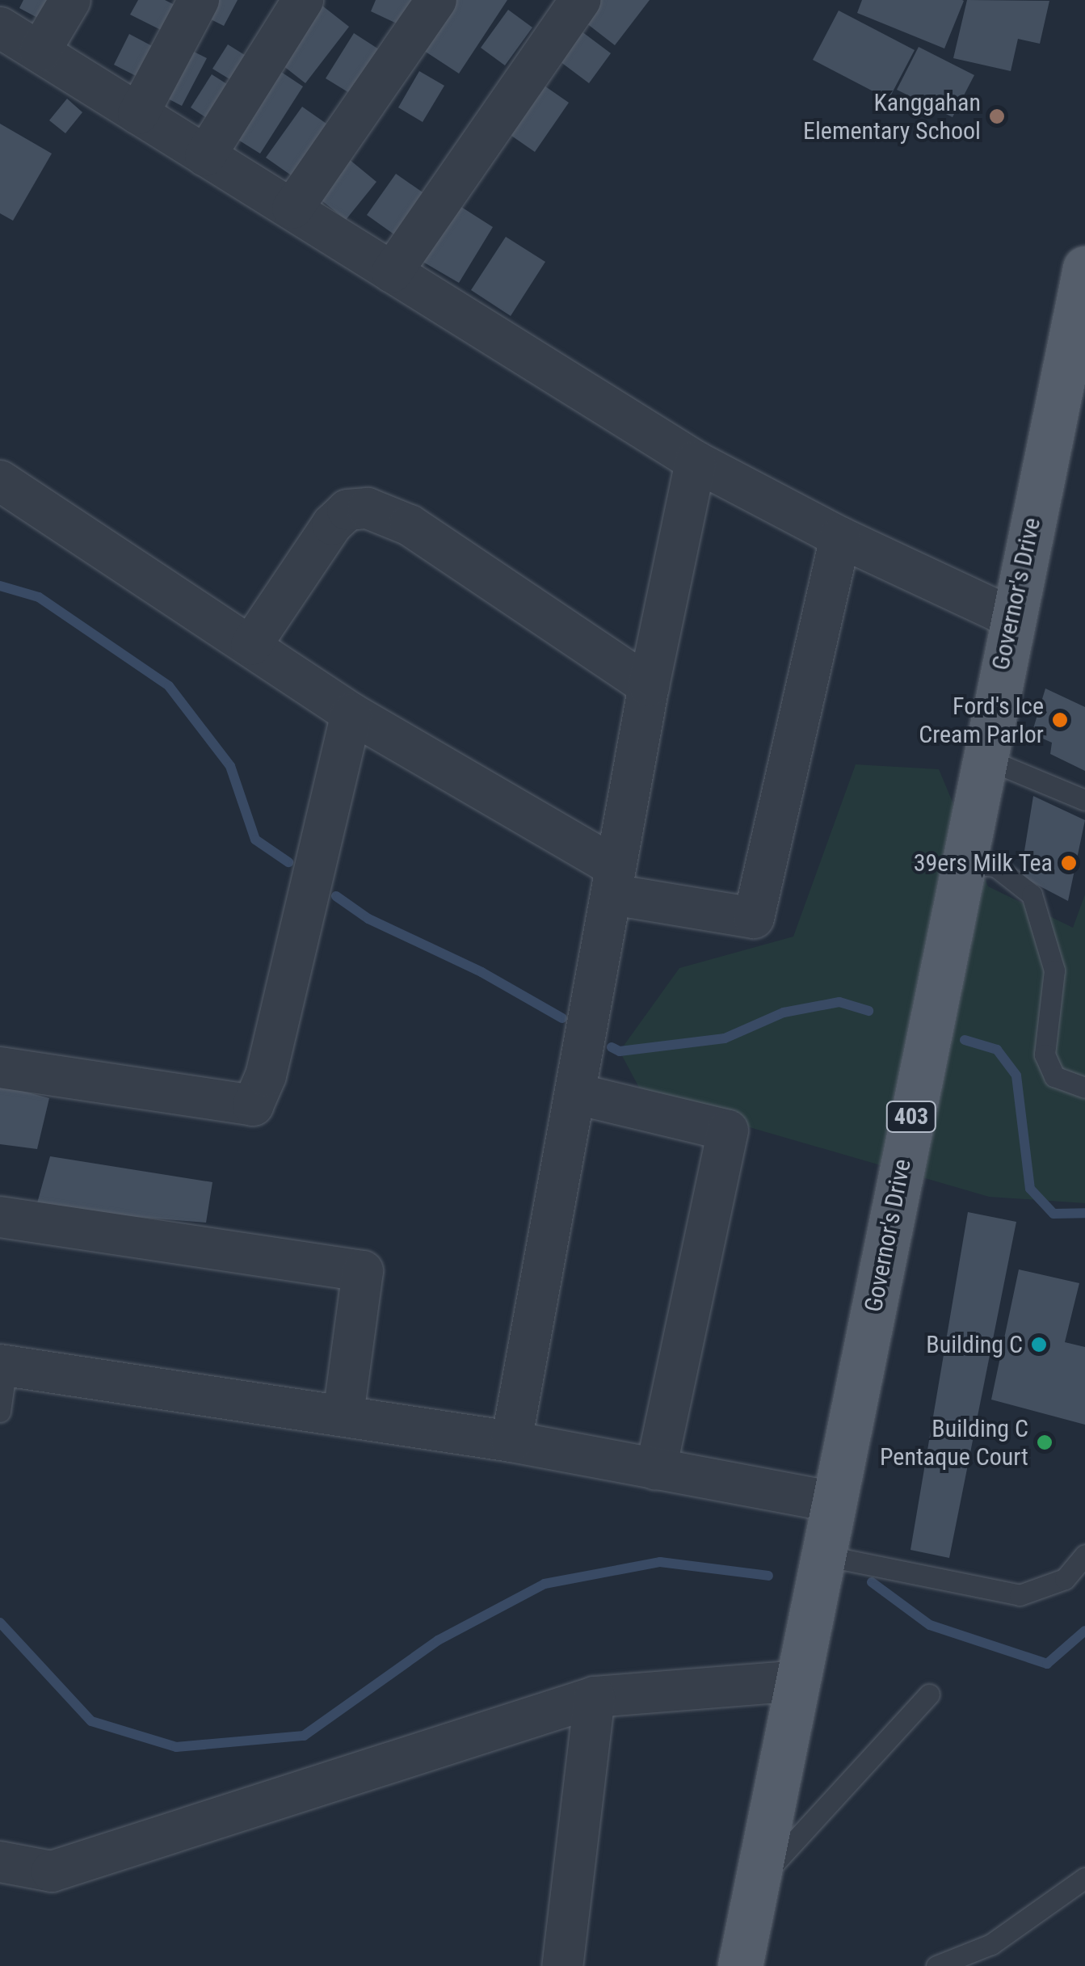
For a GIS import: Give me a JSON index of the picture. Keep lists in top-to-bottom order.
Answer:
{
  "streets": {
    "main road": ["Governor's Drive", "403"]
  },
  "places": [
    "Kanggahan Elementary School",
    "Ford's Ice Cream Parlor",
    "39ers Milk Tea",
    "Building C",
    "Building C Pentaque Court"
  ]
}
